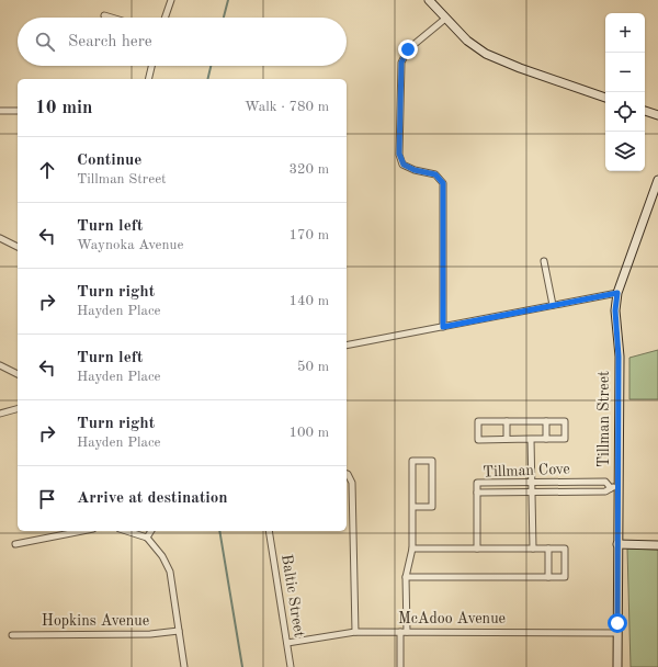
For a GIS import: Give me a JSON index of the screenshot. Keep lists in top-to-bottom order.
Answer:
{
  "streets": {
    "main road": ["Tillman Street"],
    "street": [
      "Tillman Cove",
      "Baltic Street",
      "McAdoo Avenue",
      "Hopkins Avenue"
    ]
  },
  "crossings": [
    ["Tillman Street", "Tillman Cove"],
    ["Tillman Street", "McAdoo Avenue"],
    ["Baltic Street", "McAdoo Avenue"]
  ],
  "page": {
    "map_buttons": ["+", "−"],
    "search": "Search here",
    "heading": ["10 min", "Walk · 780 m"],
    "list": [
      ["Continue", "Tillman Street", "320 m"],
      ["Turn left", "Waynoka Avenue", "170 m"],
      ["Turn right", "Hayden Place", "140 m"],
      ["Turn left", "Hayden Place", "50 m"],
      ["Turn right", "Hayden Place", "100 m"],
      "Arrive at destination"
    ]
  }
}
